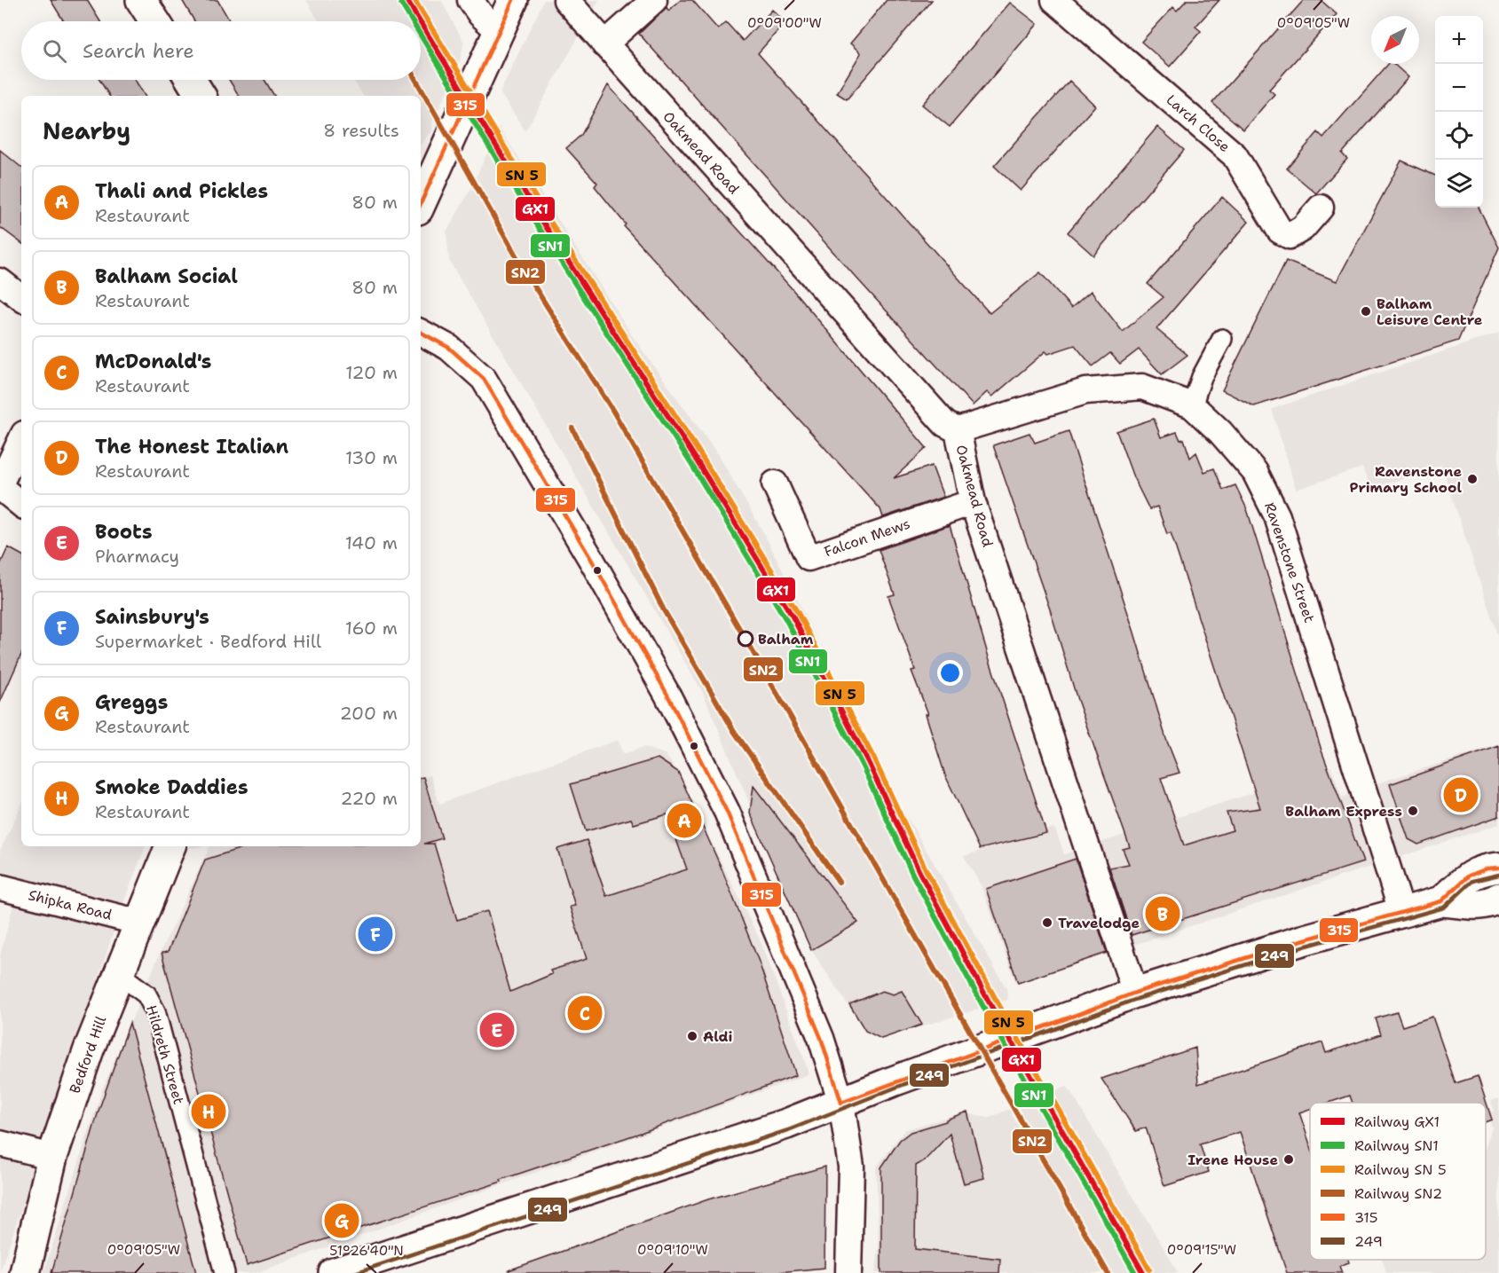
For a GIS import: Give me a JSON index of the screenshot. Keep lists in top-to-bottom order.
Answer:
{
  "streets": {
    "main road": ["Bedford Hill"],
    "street": [
      "Larch Close",
      "Oakmead Road",
      "Falcon Mews",
      "Ravenstone Street",
      "Shipka Road",
      "Hildreth Street"
    ]
  },
  "crossings": [
    ["Oakmead Road", "Falcon Mews"],
    ["Oakmead Road", "Ravenstone Street"],
    ["Shipka Road", "Bedford Hill"],
    ["Bedford Hill", "Hildreth Street"]
  ],
  "places": [
    "Balham Leisure Centre",
    "Ravenstone Primary School",
    "Balham",
    "Balham Express",
    "Travelodge",
    "Aldi",
    "Irene House"
  ],
  "lines": [
    "rail line GX1",
    "transit line 315",
    "rail line SN1",
    "rail line SN2",
    "transit line 249"
  ],
  "legend": [
    "Railway GX1",
    "Railway SN1",
    "Railway SN 5",
    "Railway SN2",
    "315",
    "249"
  ],
  "north": "bottom left",
  "page": {
    "map_buttons": ["+", "−"],
    "search": "Search here",
    "heading": ["Nearby", "8 results"],
    "list": [
      {
        "mark": "A",
        "name": "Thali and Pickles",
        "note": "Restaurant",
        "value": "80 m"
      },
      {
        "mark": "B",
        "name": "Balham Social",
        "note": "Restaurant",
        "value": "80 m"
      },
      {
        "mark": "C",
        "name": "McDonald's",
        "note": "Restaurant",
        "value": "120 m"
      },
      {
        "mark": "D",
        "name": "The Honest Italian",
        "note": "Restaurant",
        "value": "130 m"
      },
      {
        "mark": "E",
        "name": "Boots",
        "note": "Pharmacy",
        "value": "140 m"
      },
      {
        "mark": "F",
        "name": "Sainsbury's",
        "note": "Supermarket · Bedford Hill",
        "value": "160 m"
      },
      {
        "mark": "G",
        "name": "Greggs",
        "note": "Restaurant",
        "value": "200 m"
      },
      {
        "mark": "H",
        "name": "Smoke Daddies",
        "note": "Restaurant",
        "value": "220 m"
      }
    ],
    "pins": [
      "D",
      "A",
      "B",
      "F",
      "C",
      "E",
      "H",
      "G"
    ]
  },
  "coordinates": [
    "0°09'00\"W",
    "0°09'05\"W",
    "0°09'10\"W",
    "0°09'15\"W",
    "51°26'40\"N"
  ]
}
